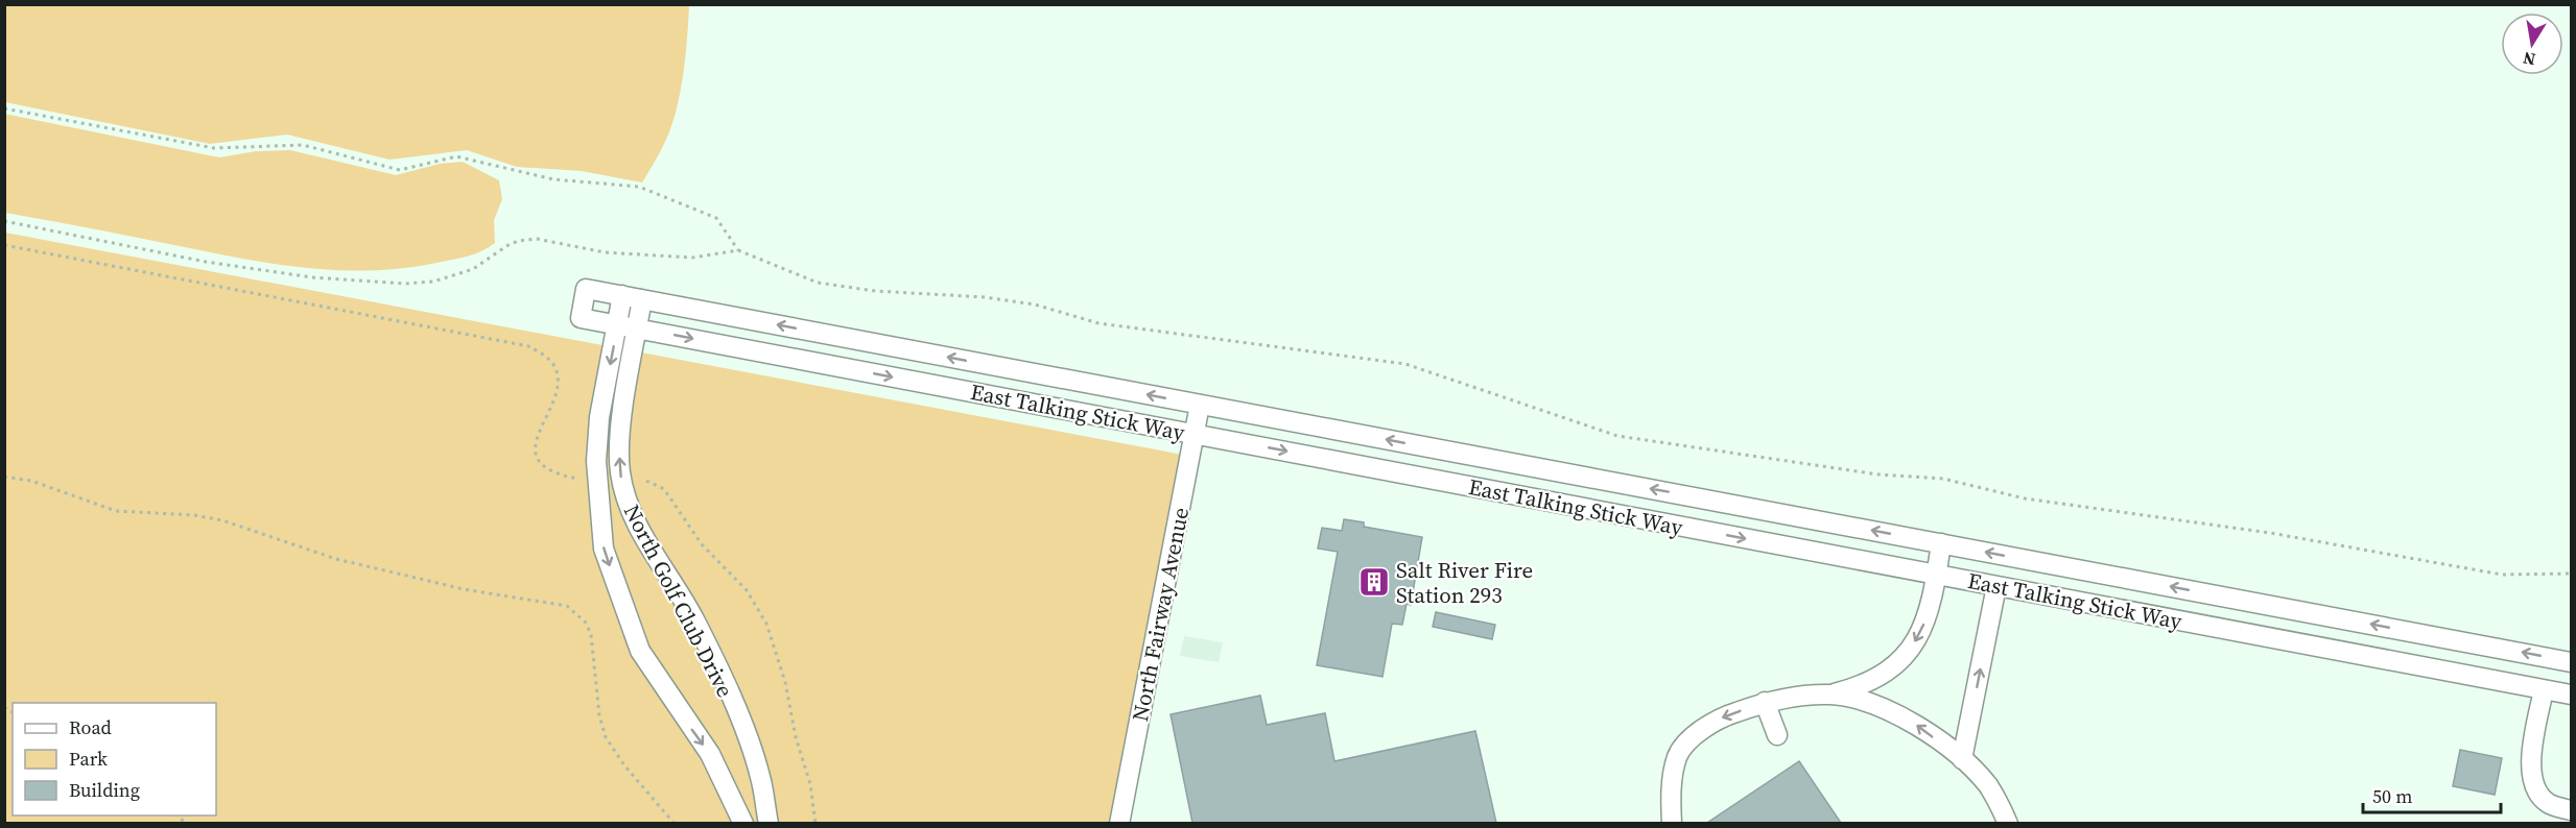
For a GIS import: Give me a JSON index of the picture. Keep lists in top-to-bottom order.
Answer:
{
  "streets": {
    "street": ["East Talking Stick Way", "North Golf Club Drive", "North Fairway Avenue"]
  },
  "crossings": [
    ["East Talking Stick Way", "North Golf Club Drive"],
    ["East Talking Stick Way", "North Fairway Avenue"]
  ],
  "places": {
    "building": ["Salt River Fire Station 293"]
  },
  "legend": ["Road", "Park", "Building"],
  "scale_bar": "50 m",
  "north": "bottom"
}
